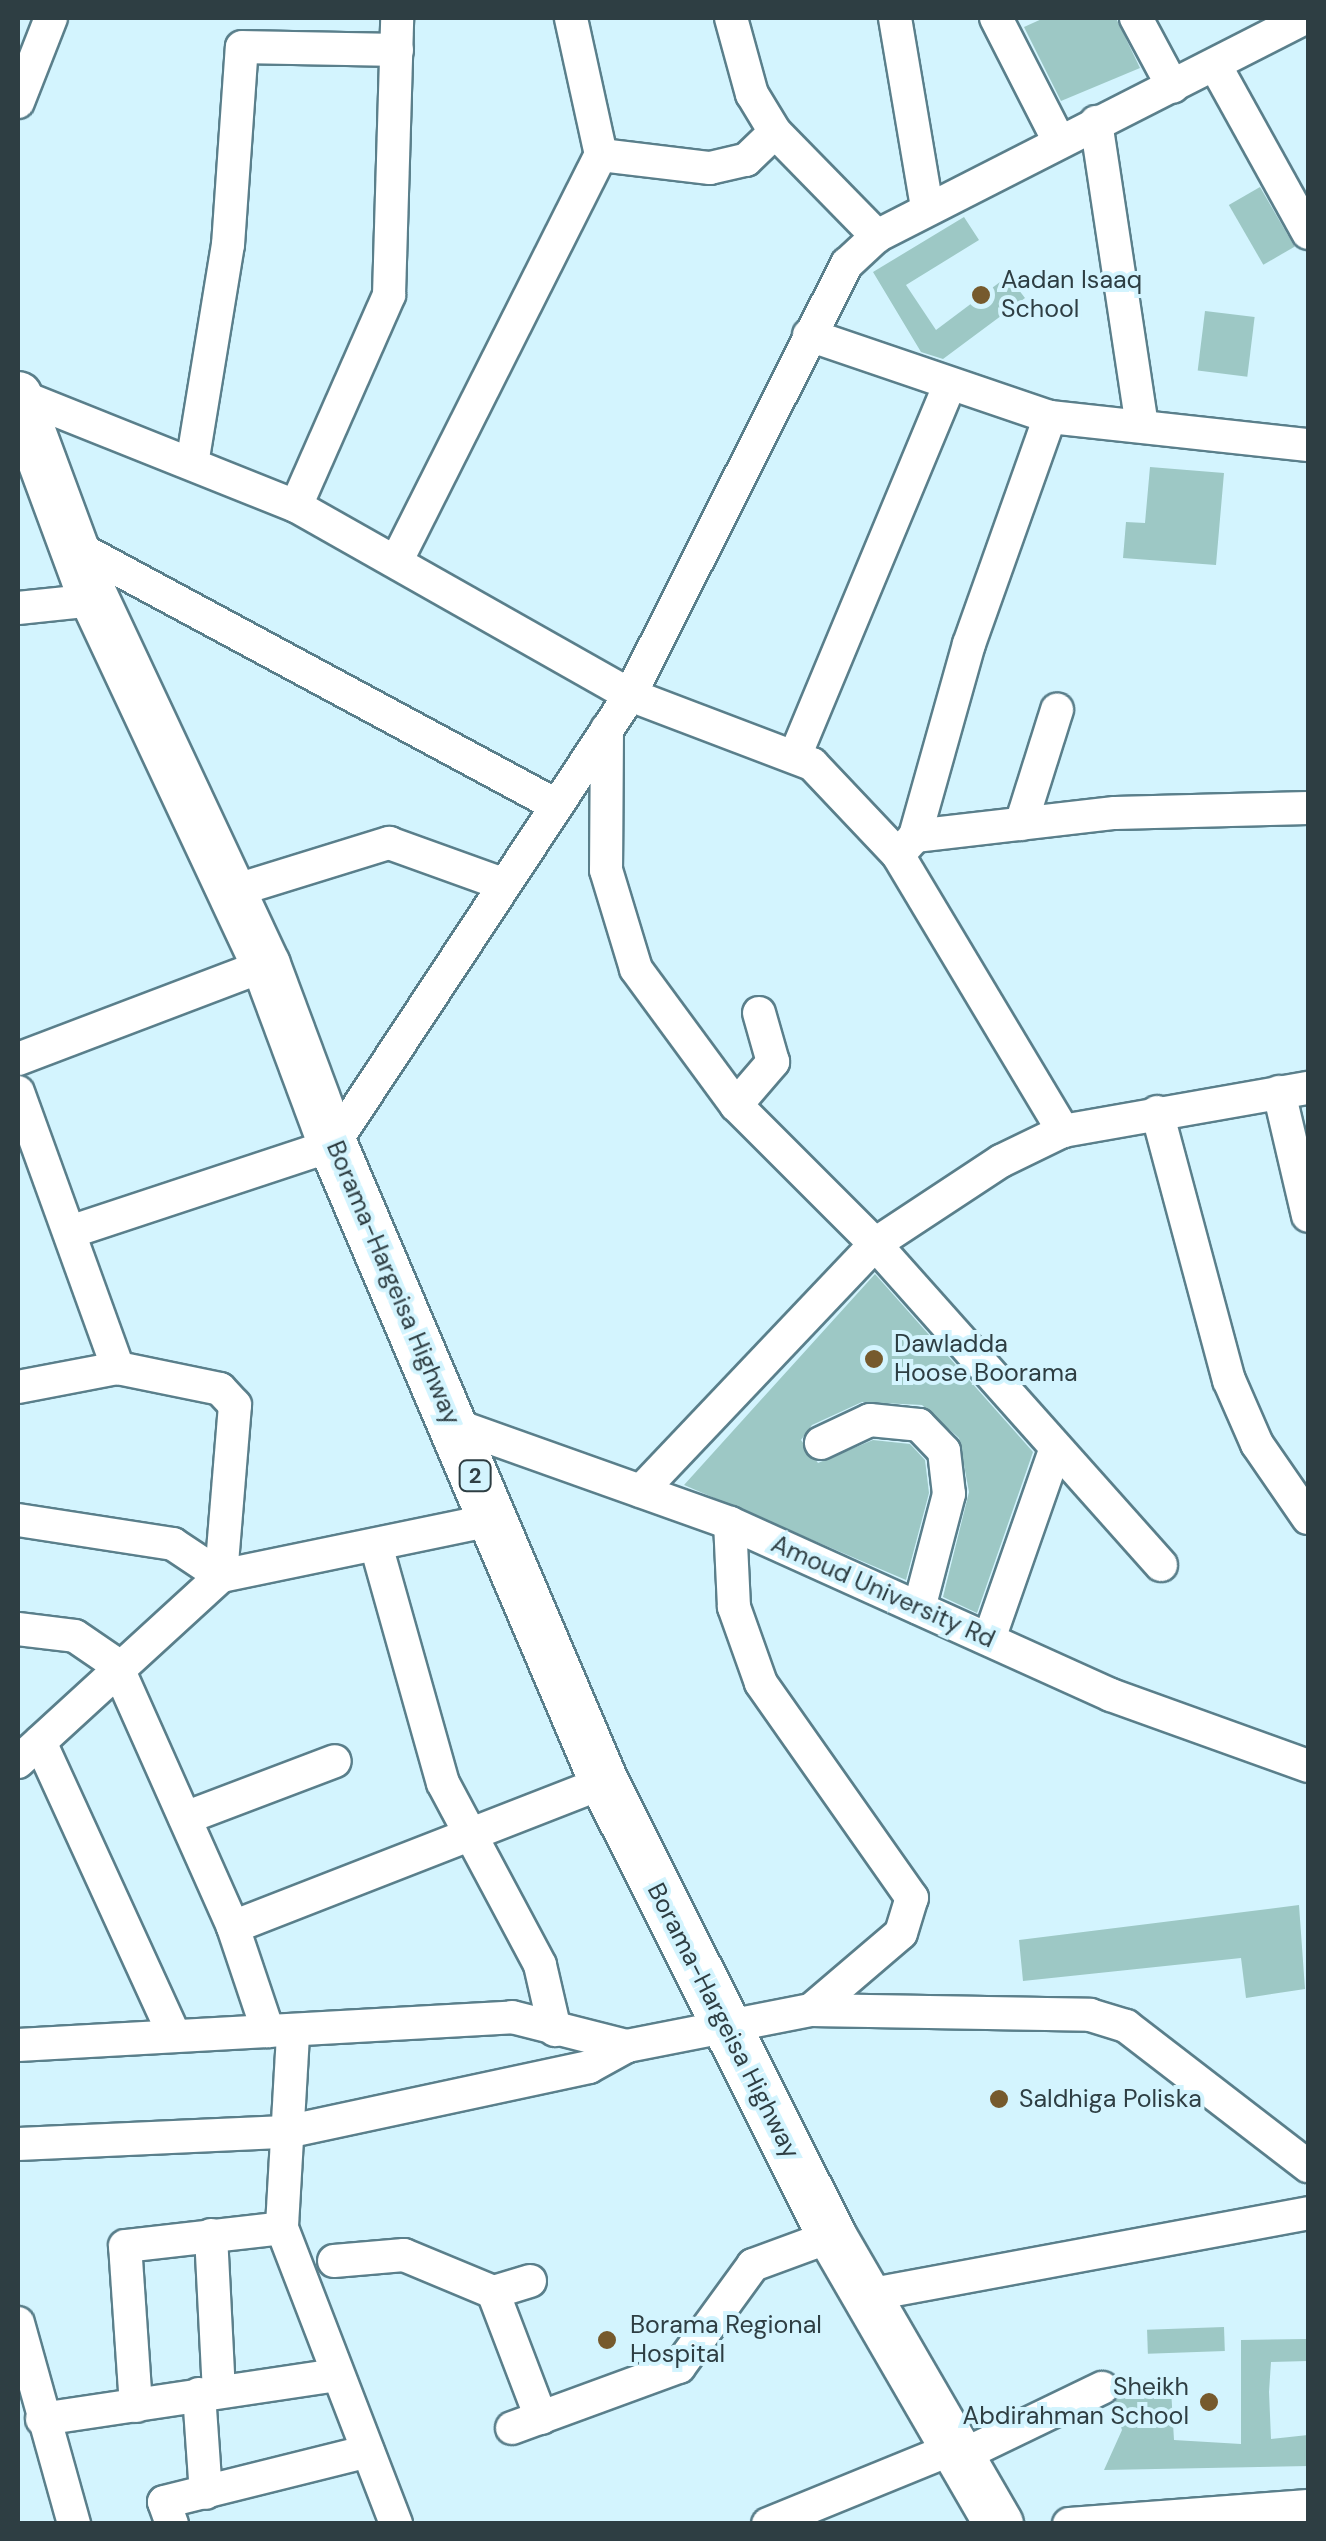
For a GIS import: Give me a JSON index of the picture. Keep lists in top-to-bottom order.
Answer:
{
  "streets": {
    "highway": ["Borama-Hargeisa Highway", "2"],
    "street": ["Amoud University Rd"]
  },
  "crossings": [
    ["Borama-Hargeisa Highway", "Amoud University Rd"]
  ],
  "places": [
    "Aadan Isaaq School",
    "Dawladda Hoose Boorama",
    "Saldhiga Poliska",
    "Borama Regional Hospital",
    "Sheikh Abdirahman School"
  ]
}
